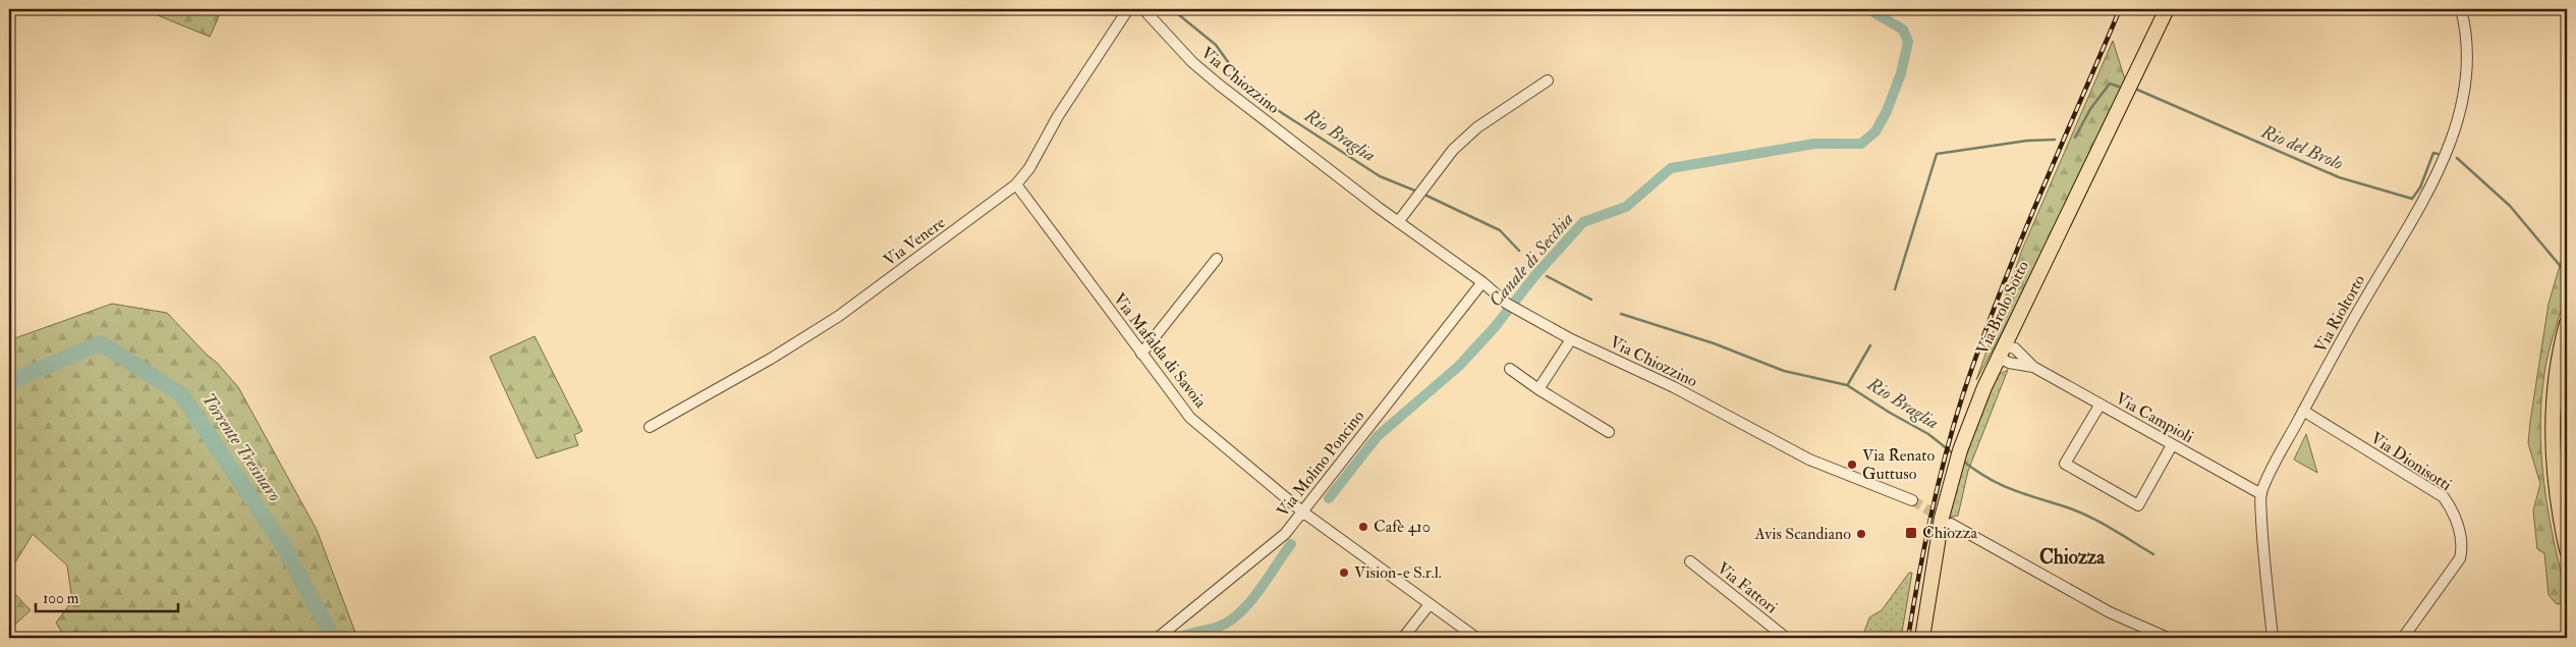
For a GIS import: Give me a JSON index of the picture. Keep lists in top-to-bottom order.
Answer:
{
  "streets": {
    "main road": ["Via Brolo Sotto"],
    "street": [
      "Via Chiozzino",
      "Via Venere",
      "Via Rioltorto",
      "Via Mafalda di Savoia",
      "Via Campioli",
      "Via Dionisotti",
      "Via Molino Poncino",
      "Via Fattori"
    ]
  },
  "crossings": [
    ["Via Chiozzino", "Via Molino Poncino"],
    ["Via Venere", "Via Mafalda di Savoia"],
    ["Via Brolo Sotto", "Via Campioli"],
    ["Via Rioltorto", "Via Campioli"],
    ["Via Rioltorto", "Via Dionisotti"],
    ["Via Mafalda di Savoia", "Via Molino Poncino"]
  ],
  "districts": ["Chiozza"],
  "water": [
    "Rio Braglia",
    "Rio del Brolo",
    "Canale di Secchia",
    "Torrente Tresinaro"
  ],
  "places": {
    "other": [
      "Via Renato Guttuso",
      "Cafè 410",
      "Avis Scandiano",
      "Vision-e S.r.l."
    ],
    "transit": ["Chiozza"]
  },
  "scale_bar": "100 m"
}
